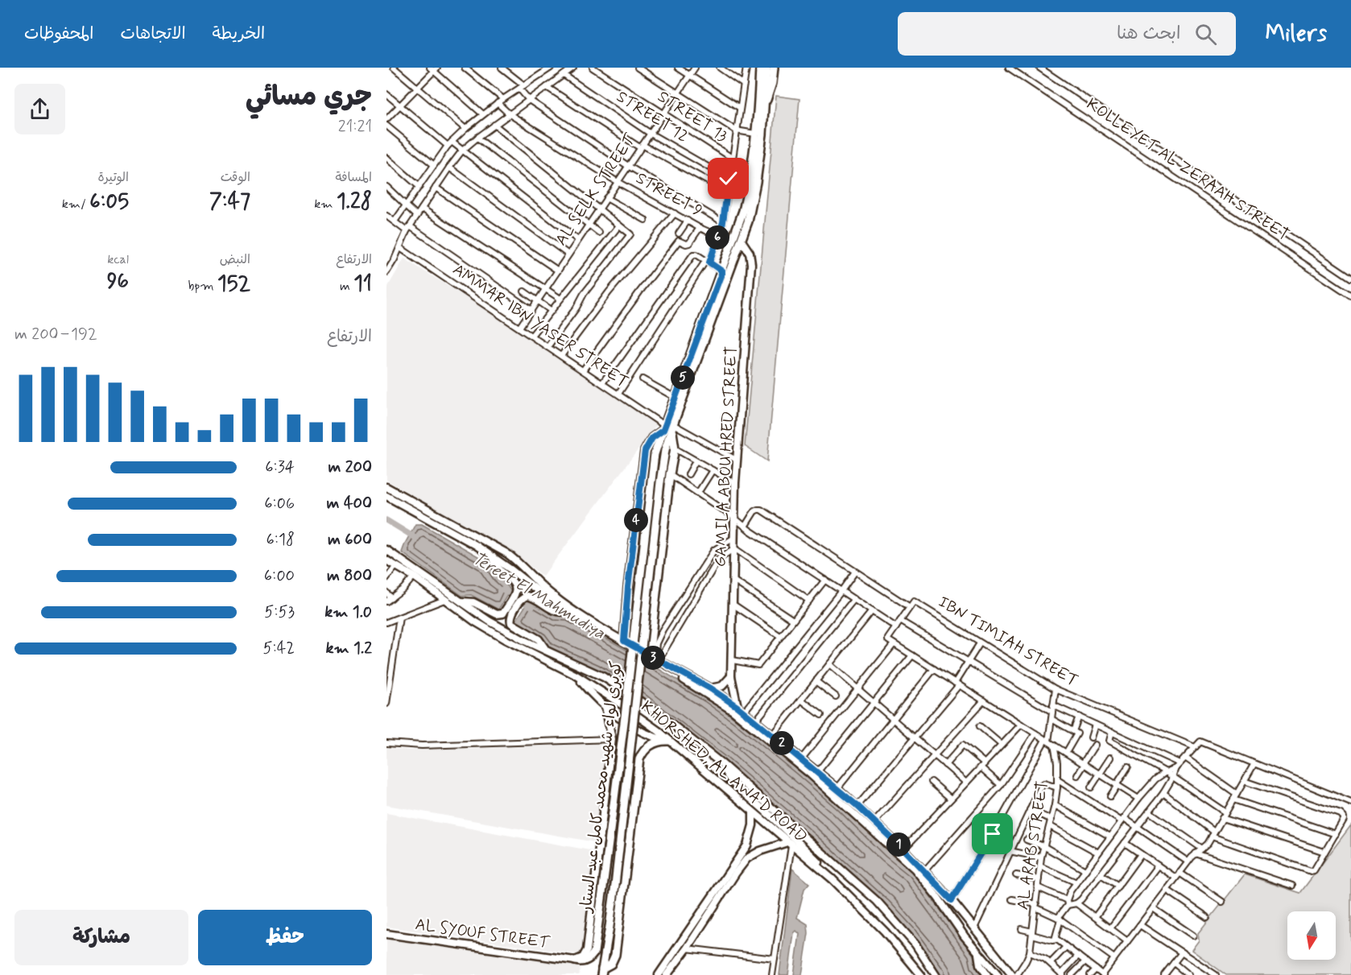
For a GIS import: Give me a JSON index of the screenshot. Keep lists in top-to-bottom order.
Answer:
{
  "streets": {
    "main road": [
      "GAMILA ABOU HRED STREET",
      "KHORSHED, AL AWA'D ROAD",
      "كوبرى لواء شهيد محمد كامل عبد الستار",
      "AL SYOUF STREET"
    ],
    "street": [
      "STREET 12",
      "STREET 13",
      "KOLLEYET AL ZERAAH STREET",
      "AL SELK STREET",
      "STREET 9",
      "AMMAR IBN YASER STREET",
      "IBN TIMIAH STREET",
      "AL ARAB STREET"
    ]
  },
  "crossings": [
    ["STREET 12", "AL SELK STREET"],
    ["STREET 13", "AL SELK STREET"],
    ["AL SELK STREET", "STREET 9"],
    ["AL SELK STREET", "AMMAR IBN YASER STREET"],
    ["AMMAR IBN YASER STREET", "GAMILA ABOU HRED STREET"],
    ["AMMAR IBN YASER STREET", "كوبرى لواء شهيد محمد كامل عبد الستار"],
    ["كوبرى لواء شهيد محمد كامل عبد الستار", "AL SYOUF STREET"]
  ],
  "water": ["Tereet El Mahmudiya"],
  "north": "bottom",
  "page": {
    "header": "Milers",
    "search": "ابحث هنا",
    "nav": ["الخريطة", "الاتجاهات", "المحفوظات"],
    "heading": ["جري مسائي", "21:21"],
    "stats": [
      ["المسافة", "1.28 km"],
      ["الوقت", "7:47"],
      ["الوتيرة", "6:05 /km"],
      ["الارتفاع", "11 m"],
      ["النبض", "152 bpm"],
      ["kcal", "96"]
    ],
    "pins": [
      "6",
      "5",
      "4",
      "3",
      "2",
      "1"
    ],
    "chart": ["الارتفاع", "192–200 m"],
    "list": [
      {
        "name": "200 m",
        "note": "6:34"
      },
      {
        "name": "400 m",
        "note": "6:06"
      },
      {
        "name": "600 m",
        "note": "6:18"
      },
      {
        "name": "800 m",
        "note": "6:00"
      },
      {
        "name": "1.0 km",
        "note": "5:53"
      },
      {
        "name": "1.2 km",
        "note": "5:42"
      }
    ],
    "buttons": ["حفظ", "مشاركة"]
  }
}
